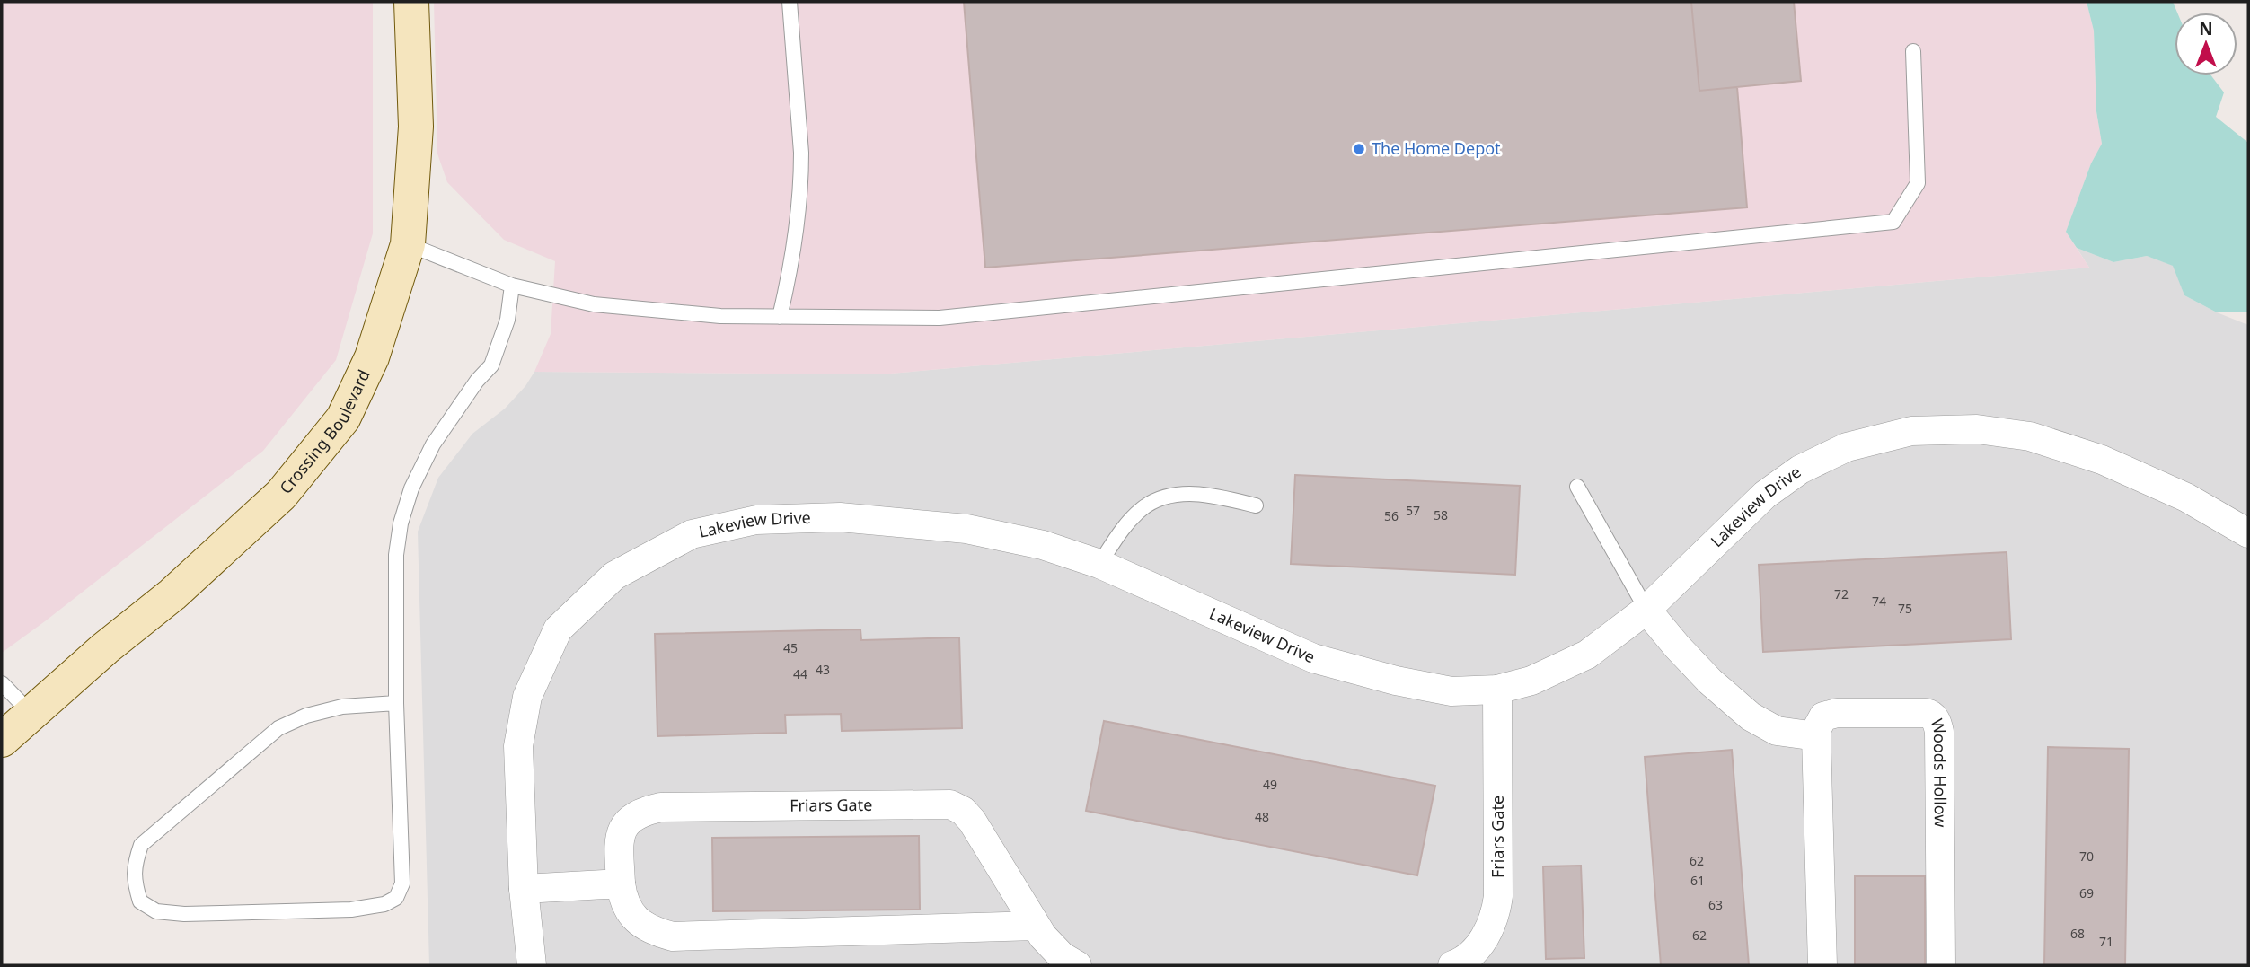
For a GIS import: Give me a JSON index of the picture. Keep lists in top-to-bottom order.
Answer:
{
  "streets": {
    "street": [
      "Crossing Boulevard",
      "Lakeview Drive",
      "Woods Hollow",
      "Friars Gate"
    ]
  },
  "crossings": [
    ["Lakeview Drive", "Friars Gate"]
  ],
  "places": ["The Home Depot"],
  "house_numbers": [
    "57",
    "58",
    "56",
    "72",
    "74",
    "75",
    "45",
    "43",
    "44",
    "49",
    "48",
    "70",
    "62",
    "61",
    "69",
    "63",
    "68",
    "62",
    "71"
  ],
  "north": "top"
}
